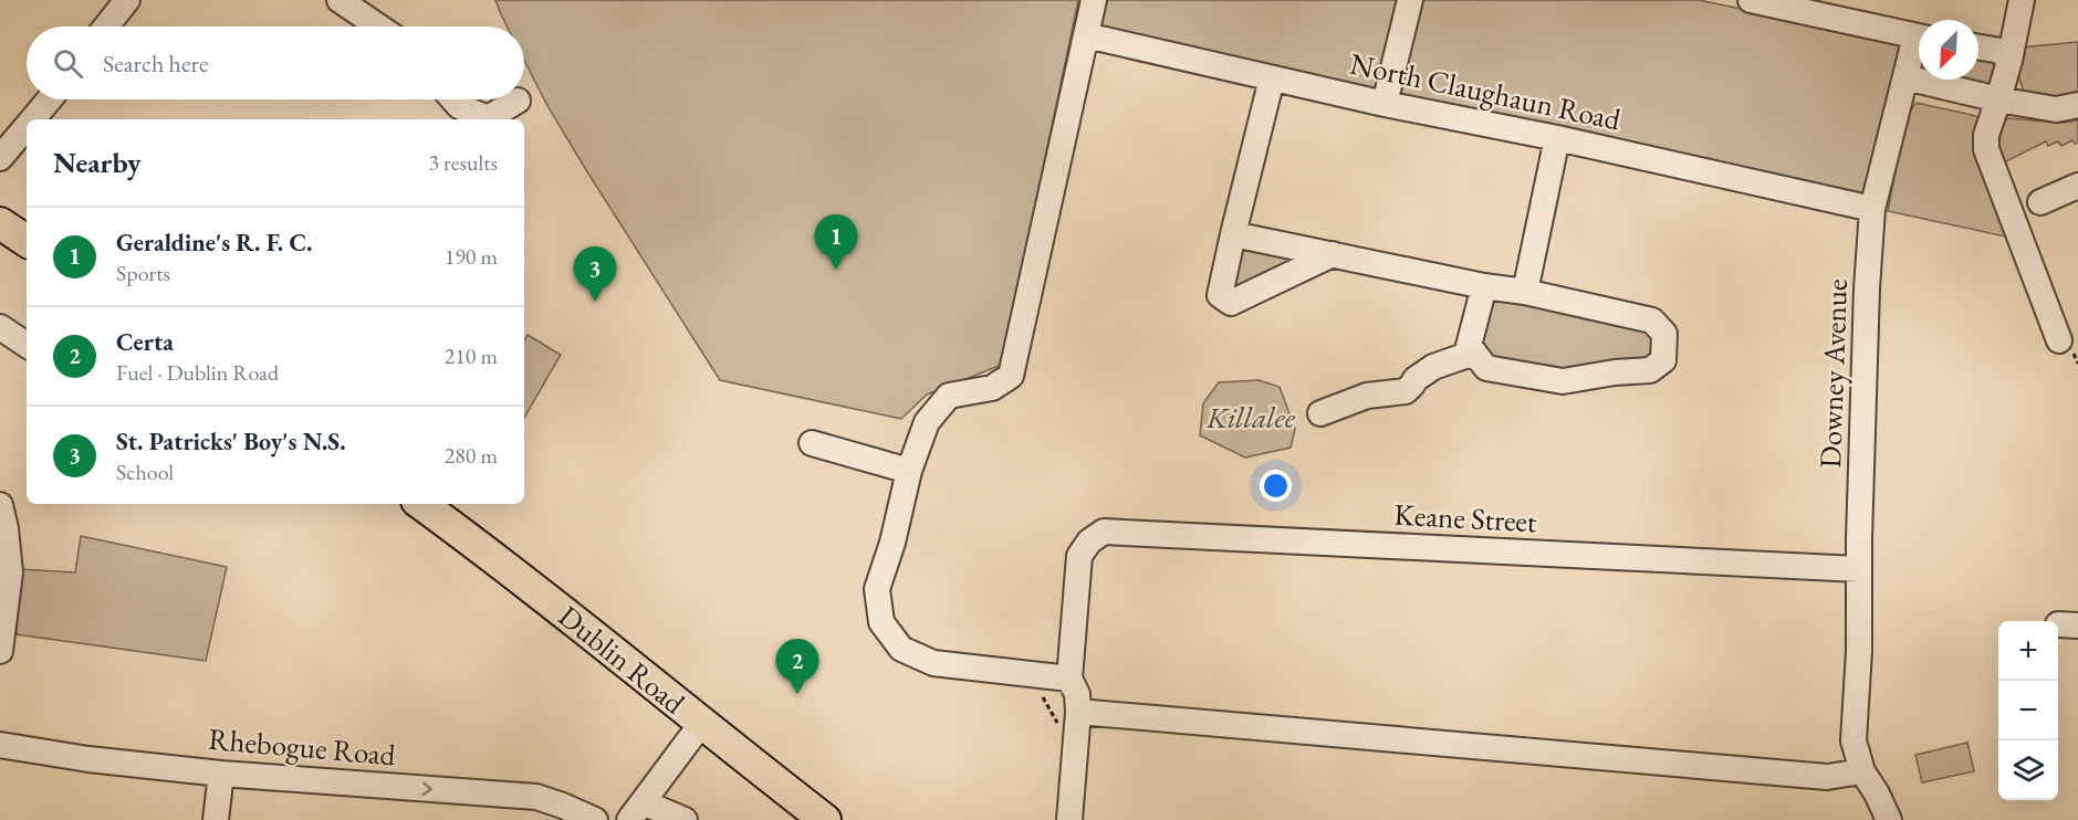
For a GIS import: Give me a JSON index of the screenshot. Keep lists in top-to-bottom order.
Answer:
{
  "streets": {
    "main road": ["Dublin Road"],
    "street": [
      "North Claughaun Road",
      "Downey Avenue",
      "Keane Street",
      "Rhebogue Road"
    ]
  },
  "crossings": [
    ["North Claughaun Road", "Downey Avenue"],
    ["Downey Avenue", "Keane Street"]
  ],
  "one_way": ["Rhebogue Road"],
  "parks": ["Killalee"],
  "north": "bottom left",
  "page": {
    "search": "Search here",
    "heading": ["Nearby", "3 results"],
    "list": [
      {
        "mark": "1",
        "name": "Geraldine's R. F. C.",
        "note": "Sports",
        "value": "190 m"
      },
      {
        "mark": "2",
        "name": "Certa",
        "note": "Fuel · Dublin Road",
        "value": "210 m"
      },
      {
        "mark": "3",
        "name": "St. Patricks' Boy's N.S.",
        "note": "School",
        "value": "280 m"
      }
    ],
    "pins": ["1", "3", "2"],
    "map_buttons": ["+", "−"]
  }
}
